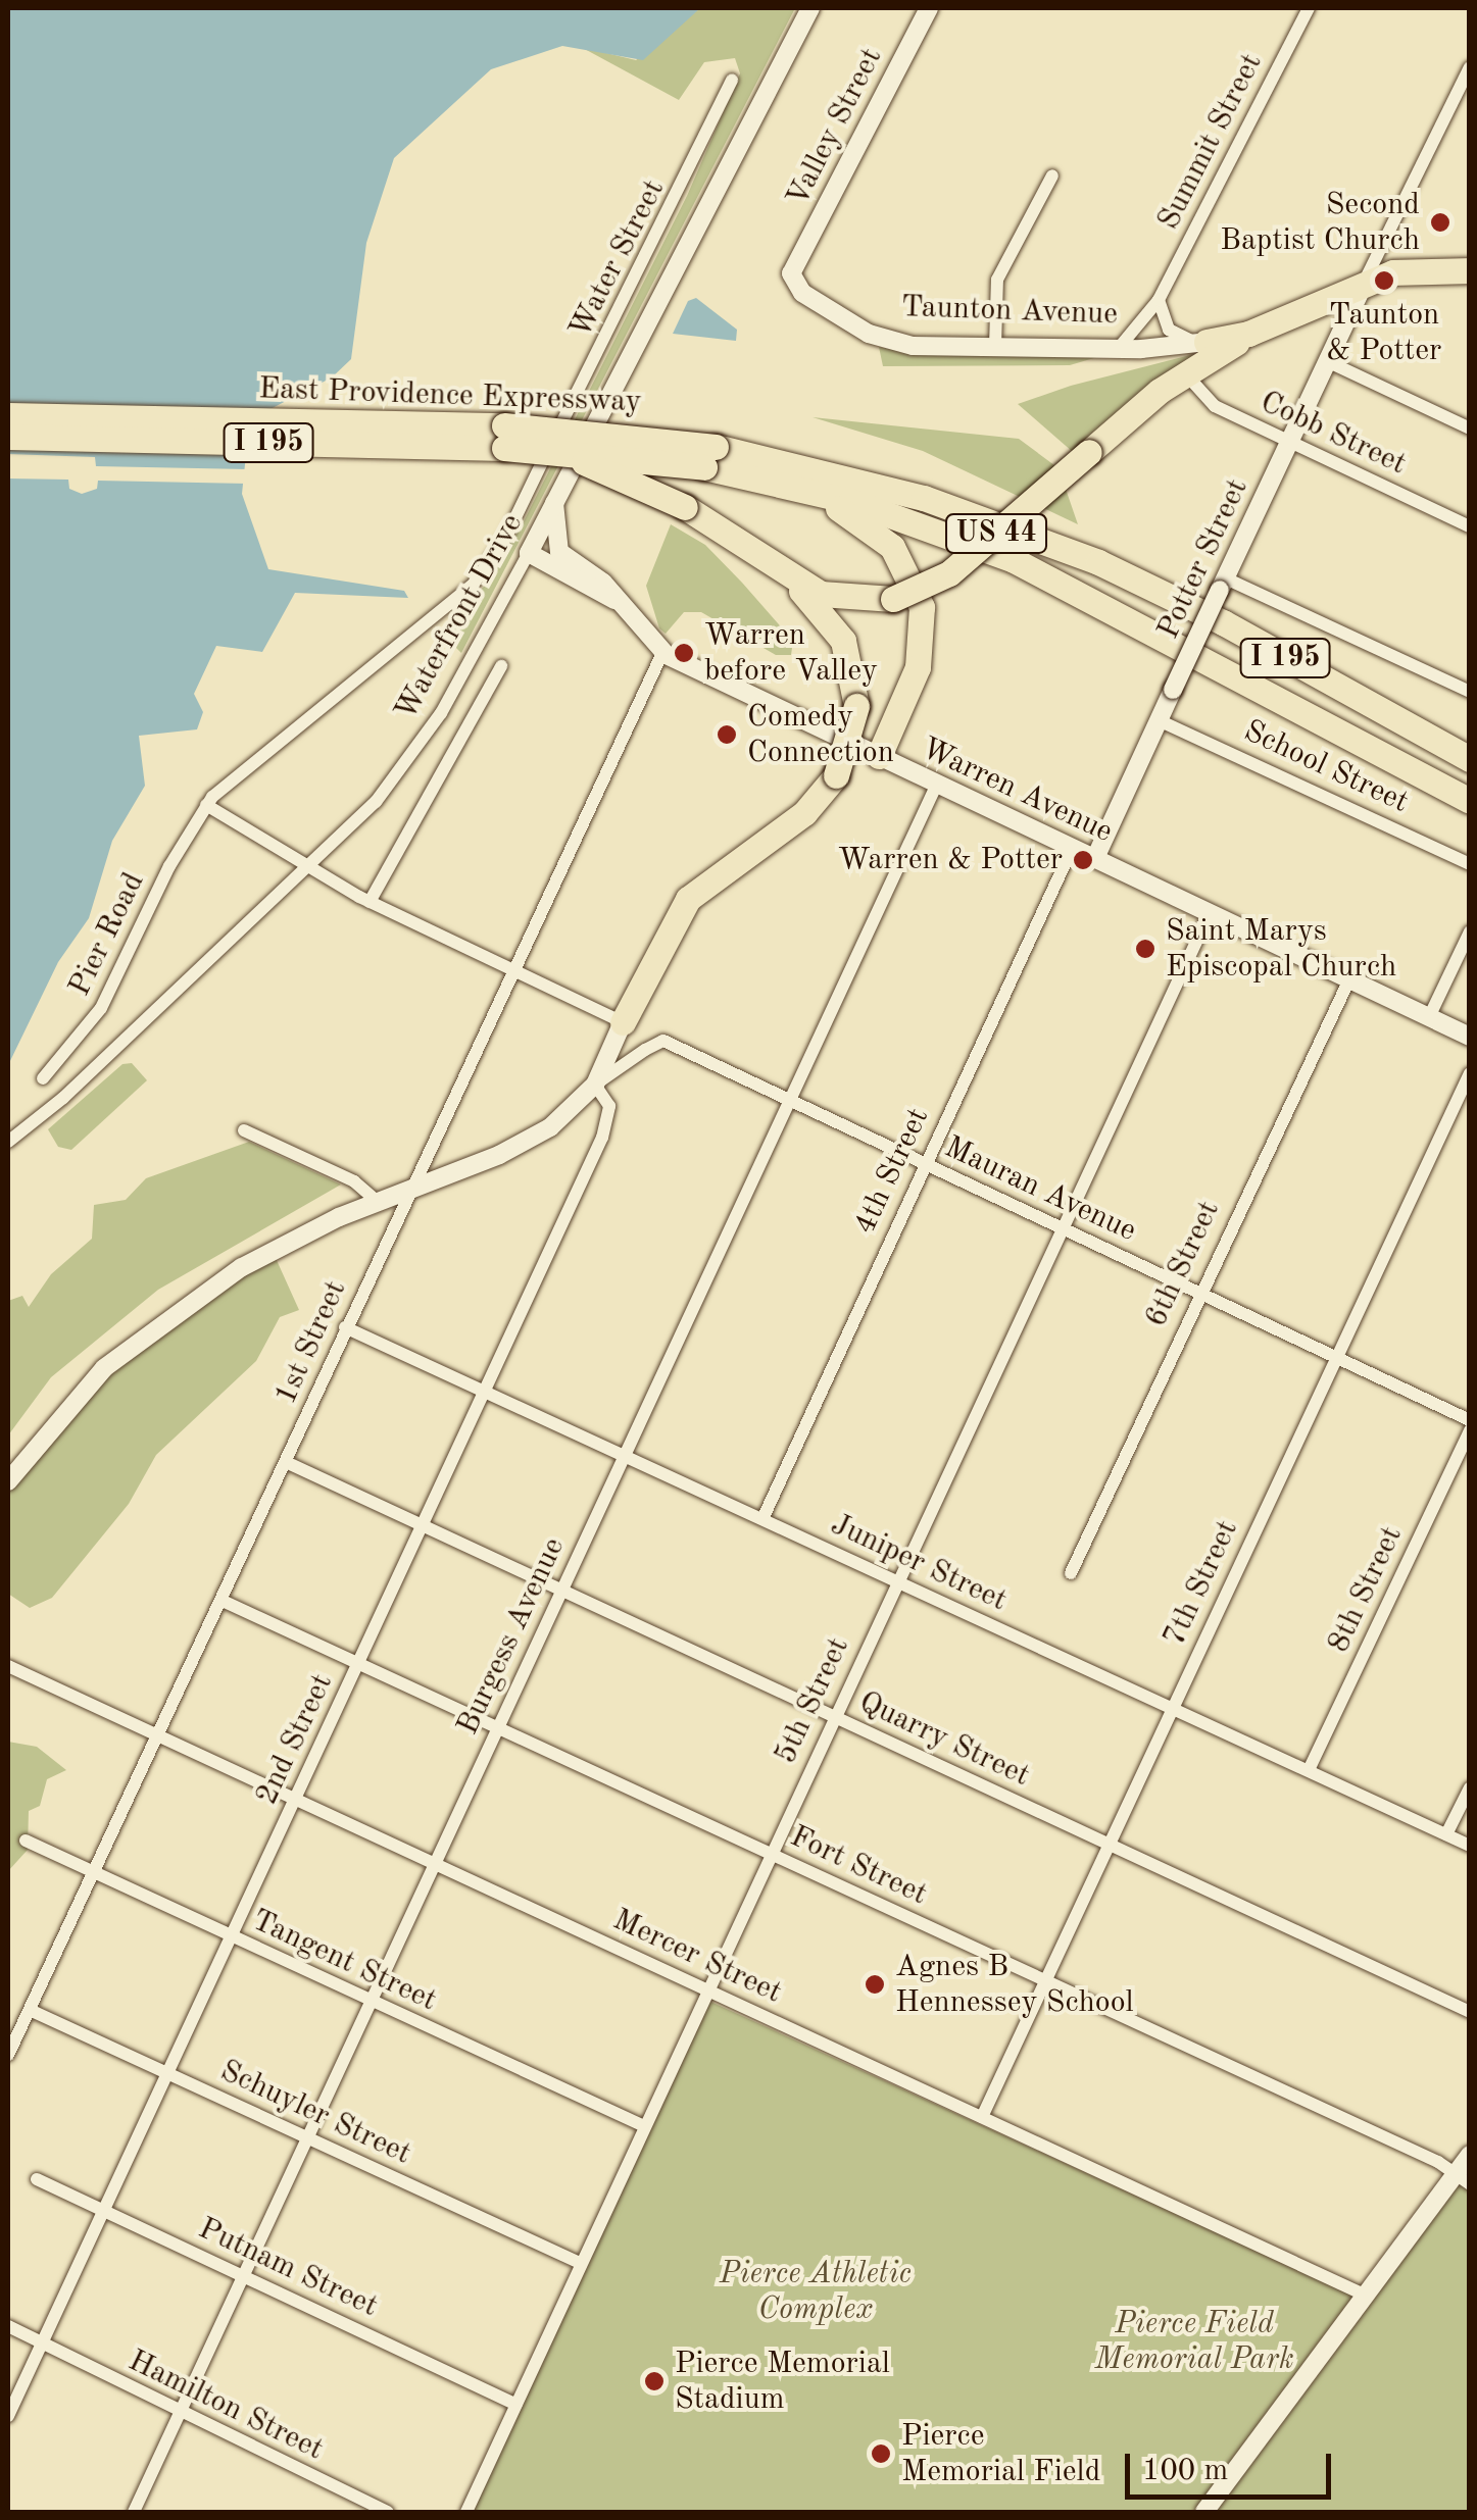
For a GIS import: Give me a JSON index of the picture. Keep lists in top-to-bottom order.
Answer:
{
  "streets": {
    "highway": [
      "Taunton Avenue",
      "East Providence Expressway",
      "I 195",
      "US 44"
    ],
    "main road": [
      "Valley Street",
      "Potter Street",
      "Waterfront Drive",
      "Warren Avenue"
    ],
    "street": [
      "Summit Street",
      "Water Street",
      "Cobb Street",
      "School Street",
      "Pier Road",
      "4th Street",
      "Mauran Avenue",
      "6th Street",
      "1st Street",
      "Juniper Street",
      "7th Street",
      "8th Street",
      "Burgess Avenue",
      "5th Street",
      "2nd Street",
      "Quarry Street",
      "Fort Street",
      "Mercer Street",
      "Tangent Street",
      "Schuyler Street",
      "Putnam Street",
      "Hamilton Street"
    ]
  },
  "crossings": [
    ["Valley Street", "Taunton Avenue"],
    ["Summit Street", "Taunton Avenue"],
    ["Water Street", "Pier Road"],
    ["Taunton Avenue", "Cobb Street"],
    ["Taunton Avenue", "US 44"],
    ["Taunton Avenue", "Potter Street"],
    ["East Providence Expressway", "I 195"],
    ["East Providence Expressway", "US 44"],
    ["Cobb Street", "US 44"],
    ["Cobb Street", "Potter Street"],
    ["Potter Street", "School Street"],
    ["Potter Street", "Warren Avenue"],
    ["Warren Avenue", "4th Street"],
    ["Warren Avenue", "6th Street"],
    ["Warren Avenue", "1st Street"],
    ["Warren Avenue", "Burgess Avenue"],
    ["Warren Avenue", "5th Street"],
    ["4th Street", "Mauran Avenue"],
    ["4th Street", "Juniper Street"],
    ["Mauran Avenue", "6th Street"],
    ["Mauran Avenue", "7th Street"],
    ["Mauran Avenue", "Burgess Avenue"],
    ["Mauran Avenue", "5th Street"],
    ["Mauran Avenue", "2nd Street"],
    ["1st Street", "Juniper Street"],
    ["1st Street", "Quarry Street"],
    ["1st Street", "Fort Street"],
    ["1st Street", "Mercer Street"],
    ["1st Street", "Tangent Street"],
    ["1st Street", "Schuyler Street"],
    ["Juniper Street", "7th Street"],
    ["Juniper Street", "8th Street"],
    ["Juniper Street", "Burgess Avenue"],
    ["Juniper Street", "5th Street"],
    ["Juniper Street", "2nd Street"],
    ["7th Street", "Quarry Street"],
    ["7th Street", "Fort Street"],
    ["7th Street", "Mercer Street"],
    ["Burgess Avenue", "Quarry Street"],
    ["Burgess Avenue", "Fort Street"],
    ["Burgess Avenue", "Mercer Street"],
    ["Burgess Avenue", "Tangent Street"],
    ["Burgess Avenue", "Schuyler Street"],
    ["Burgess Avenue", "Putnam Street"],
    ["Burgess Avenue", "Hamilton Street"],
    ["5th Street", "Quarry Street"],
    ["5th Street", "Fort Street"],
    ["5th Street", "Mercer Street"],
    ["5th Street", "Tangent Street"],
    ["5th Street", "Schuyler Street"],
    ["5th Street", "Putnam Street"],
    ["2nd Street", "Quarry Street"],
    ["2nd Street", "Fort Street"],
    ["2nd Street", "Mercer Street"],
    ["2nd Street", "Tangent Street"],
    ["2nd Street", "Schuyler Street"],
    ["2nd Street", "Putnam Street"],
    ["2nd Street", "Hamilton Street"]
  ],
  "parks": ["Pierce Athletic Complex", "Pierce Field Memorial Park"],
  "places": [
    "Second Baptist Church",
    "Taunton & Potter",
    "Warren before Valley",
    "Comedy Connection",
    "Warren & Potter",
    "Saint Marys Episcopal Church",
    "Agnes B Hennessey School",
    "Pierce Memorial Stadium",
    "Pierce Memorial Field"
  ],
  "scale_bar": "100 m"
}
